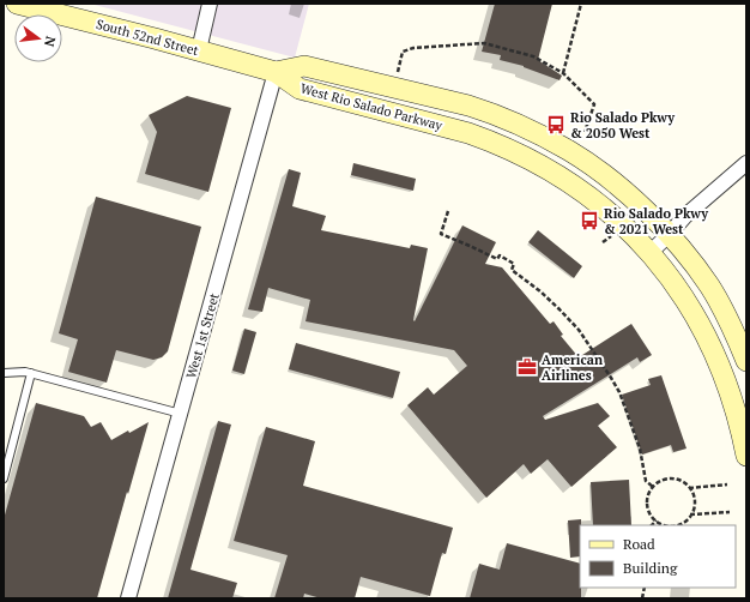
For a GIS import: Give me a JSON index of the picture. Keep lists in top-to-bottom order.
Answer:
{
  "streets": {
    "main road": ["South 52nd Street", "West Rio Salado Parkway"],
    "street": ["West 1st Street"]
  },
  "crossings": [
    ["South 52nd Street", "West Rio Salado Parkway"],
    ["South 52nd Street", "West 1st Street"],
    ["West Rio Salado Parkway", "West 1st Street"]
  ],
  "places": {
    "bus stop": ["Rio Salado Pkwy & 2050 West", "Rio Salado Pkwy & 2021 West"],
    "office": ["American Airlines"]
  },
  "legend": ["Road", "Building"],
  "north": "right"
}
